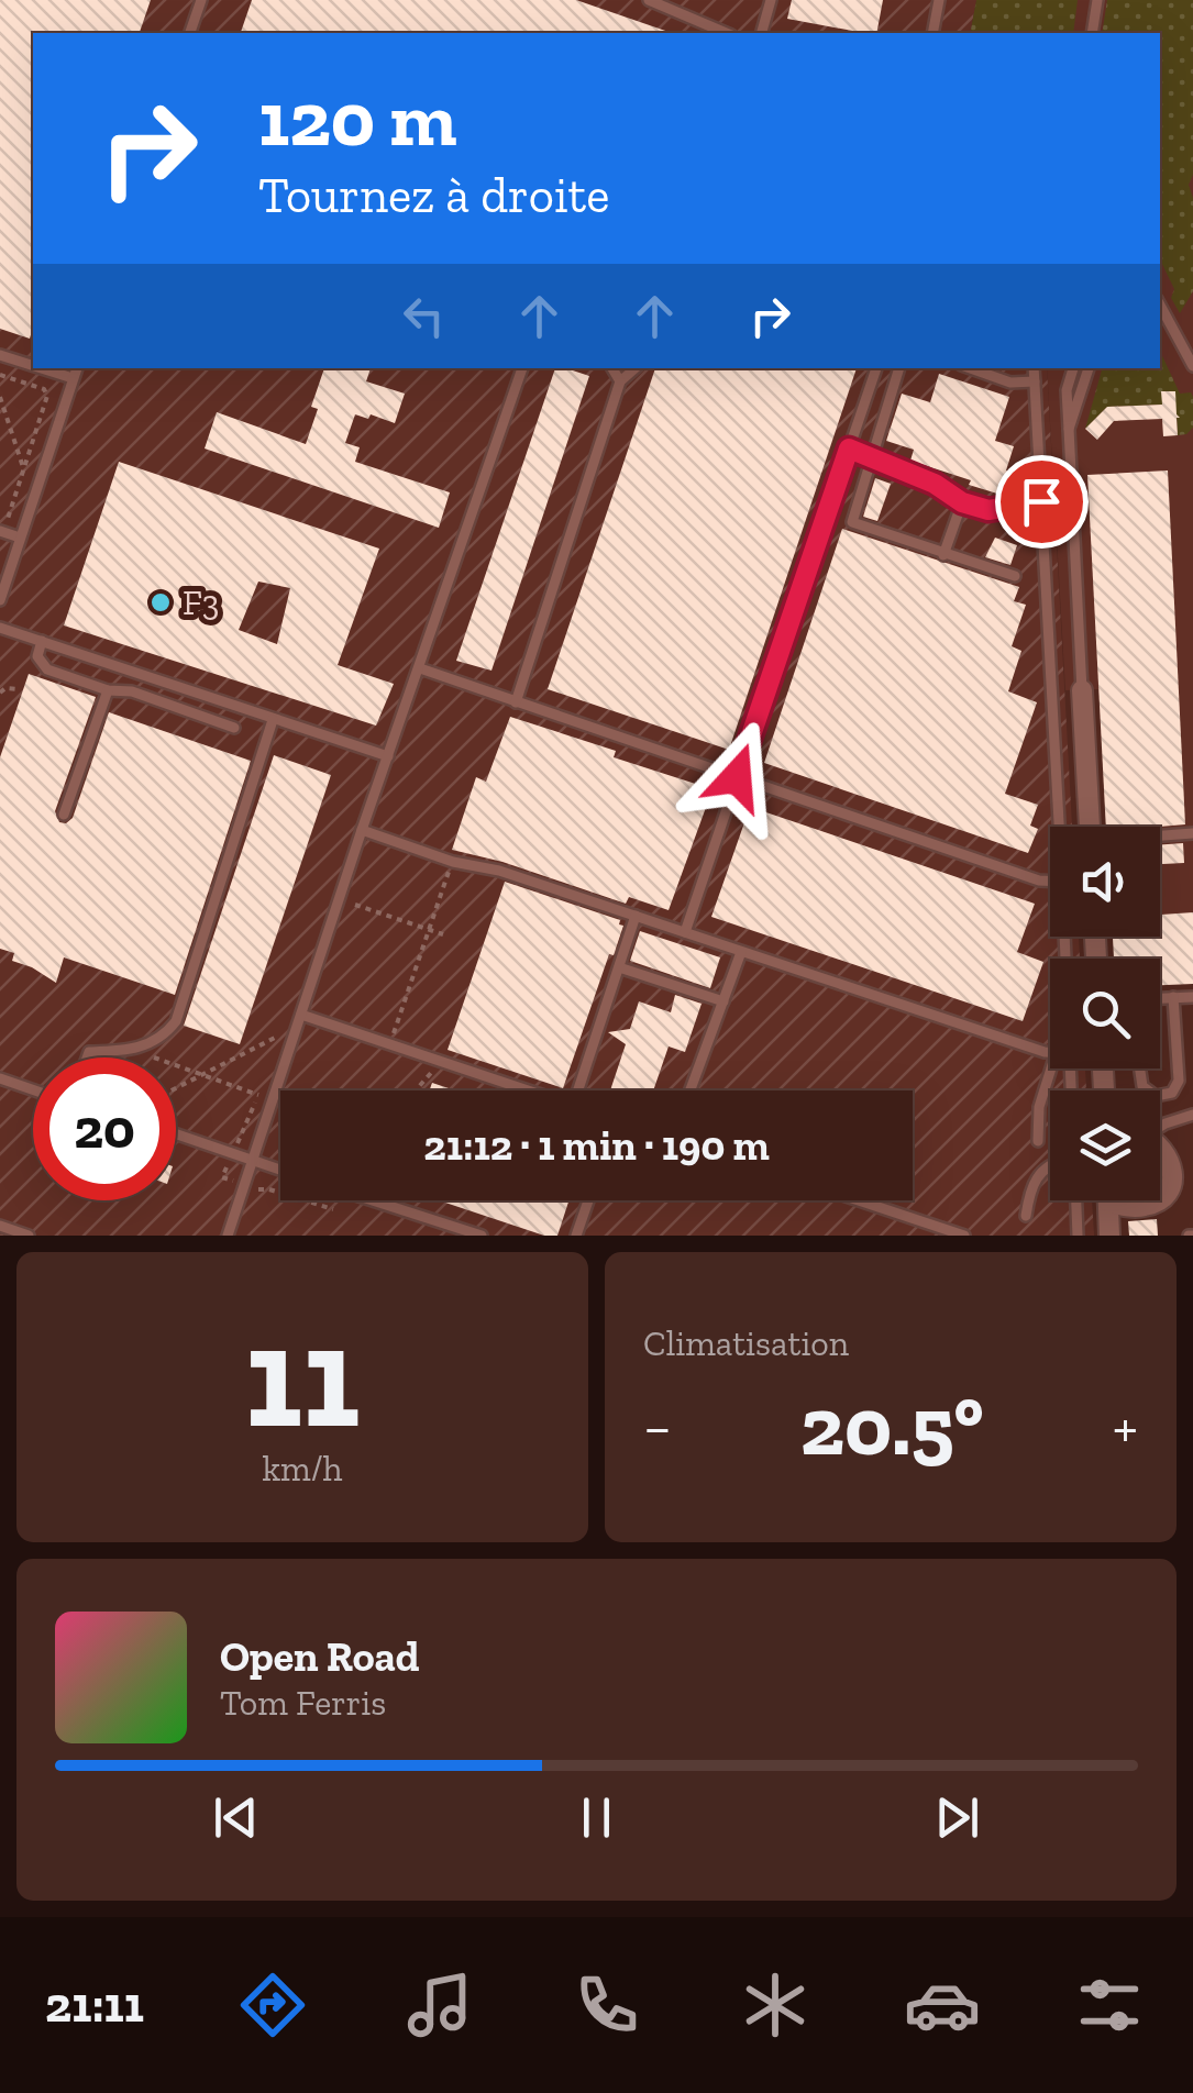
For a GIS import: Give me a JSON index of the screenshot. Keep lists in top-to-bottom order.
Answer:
{
  "places": ["F3"],
  "page": {
    "turn": ["120 m", "Tournez à droite"],
    "limit": "20",
    "trip": "21:12 · 1 min · 190 m",
    "tile": [
      ["11", "km/h"],
      "Climatisation"
    ],
    "heat": ["−", "20.5°", "+"],
    "song": ["Open Road", "Tom Ferris"],
    "tabs": "21:11"
  }
}
